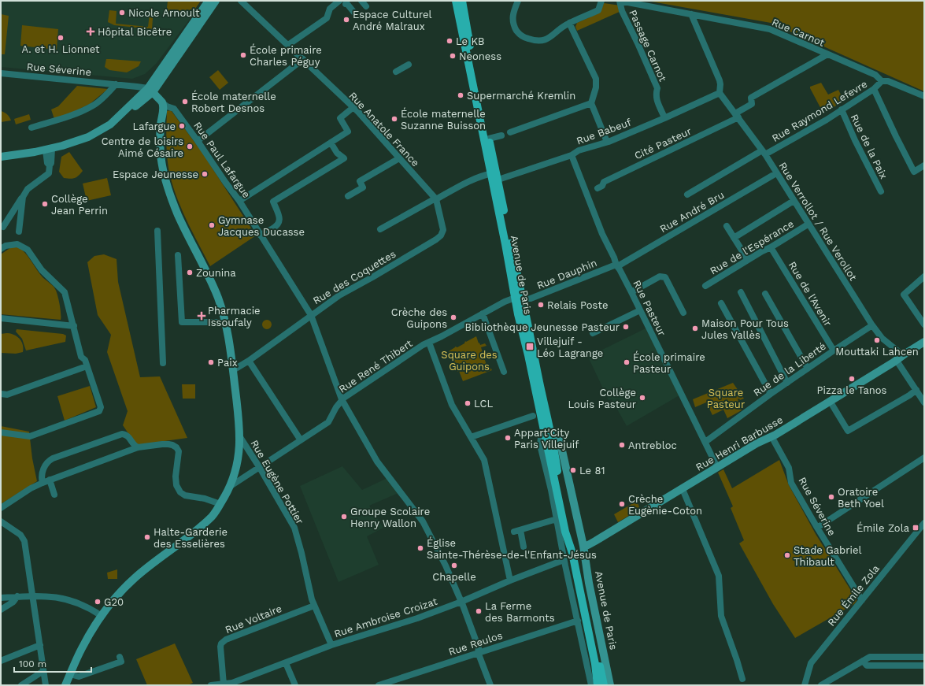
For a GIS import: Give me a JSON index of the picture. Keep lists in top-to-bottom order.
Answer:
{
  "streets": {
    "main road": ["Avenue de Paris", "Rue Henri Barbusse"],
    "street": [
      "Rue Carnot",
      "Passage Carnot",
      "Rue Séverine",
      "Rue Raymond Lefevre",
      "Rue Anatole France",
      "Rue Babeuf",
      "Cité Pasteur",
      "Rue de la Paix",
      "Rue Paul Lafargue",
      "Rue André Bru",
      "Rue Verrollot / Rue Verollot",
      "Rue de l'Espérance",
      "Rue Dauphin",
      "Rue des Coquettes",
      "Rue de l'Avenir",
      "Rue Pasteur",
      "Rue René Thibert",
      "Rue de la Liberté",
      "Rue Eugène Pottier",
      "Rue Émile Zola",
      "Rue Ambroise Croizat",
      "Rue Voltaire",
      "Rue Reulos"
    ]
  },
  "crossings": [
    ["Rue Carnot", "Passage Carnot"],
    ["Rue Carnot", "Rue Raymond Lefevre"],
    ["Rue Carnot", "Cité Pasteur"],
    ["Rue Séverine", "Rue Henri Barbusse"],
    ["Rue Séverine", "Rue Émile Zola"],
    ["Rue Raymond Lefevre", "Rue de la Paix"],
    ["Rue Raymond Lefevre", "Rue Verrollot / Rue Verollot"],
    ["Rue Anatole France", "Rue des Coquettes"],
    ["Rue Babeuf", "Rue Verrollot / Rue Verollot"],
    ["Rue Babeuf", "Avenue de Paris"],
    ["Rue Babeuf", "Rue Pasteur"],
    ["Cité Pasteur", "Rue Verrollot / Rue Verollot"],
    ["Rue Paul Lafargue", "Rue des Coquettes"],
    ["Rue Paul Lafargue", "Rue René Thibert"],
    ["Rue Paul Lafargue", "Rue Ambroise Croizat"],
    ["Rue Paul Lafargue", "Rue Reulos"],
    ["Rue André Bru", "Rue Verrollot / Rue Verollot"],
    ["Rue André Bru", "Rue Dauphin"],
    ["Rue André Bru", "Rue Pasteur"],
    ["Rue Verrollot / Rue Verollot", "Rue de l'Espérance"],
    ["Rue Verrollot / Rue Verollot", "Rue de la Liberté"],
    ["Rue Verrollot / Rue Verollot", "Rue Henri Barbusse"],
    ["Rue de l'Espérance", "Rue de l'Avenir"],
    ["Rue Dauphin", "Avenue de Paris"],
    ["Rue Dauphin", "Rue Pasteur"],
    ["Rue Dauphin", "Rue René Thibert"],
    ["Avenue de Paris", "Rue René Thibert"],
    ["Avenue de Paris", "Rue Henri Barbusse"],
    ["Avenue de Paris", "Rue Ambroise Croizat"],
    ["Avenue de Paris", "Rue Reulos"],
    ["Rue de l'Avenir", "Rue de la Liberté"],
    ["Rue Pasteur", "Rue de la Liberté"],
    ["Rue Pasteur", "Rue Henri Barbusse"],
    ["Rue René Thibert", "Rue Eugène Pottier"],
    ["Rue Eugène Pottier", "Rue Ambroise Croizat"],
    ["Rue Eugène Pottier", "Rue Voltaire"],
    ["Rue Ambroise Croizat", "Rue Voltaire"]
  ],
  "parks": ["Square des Guipons", "Square Pasteur"],
  "places": {
    "other": [
      "Nicole Arnoult",
      "Espace Culturel André Malraux",
      "A. et H. Lionnet",
      "Le KB",
      "École primaire Charles Péguy",
      "Neoness",
      "Supermarché Kremlin",
      "École maternelle Robert Desnos",
      "École maternelle Suzanne Buisson",
      "Lafargue",
      "Centre de loisirs Aimé Césaire",
      "Espace Jeunesse",
      "Collège Jean Perrin",
      "Gymnase Jacques Ducasse",
      "Zounina",
      "Relais Poste",
      "Crèche des Guipons",
      "Bibliothèque Jeunesse Pasteur",
      "Maison Pour Tous Jules Vallès",
      "Mouttaki Lahcen",
      "Paix",
      "École primaire Pasteur",
      "Pizza le Tanos",
      "Collège Louis Pasteur",
      "LCL",
      "Appart'City Paris Villejuif",
      "Antrebloc",
      "Le 81",
      "Oratoire Beth Yoel",
      "Crèche Eugènie-Coton",
      "Groupe Scolaire Henry Wallon",
      "Halte-Garderie des Esselières",
      "Église Sainte-Thérèse-de-l'Enfant-Jésus",
      "Stade Gabriel Thibault",
      "Chapelle",
      "G20",
      "La Ferme des Barmonts"
    ],
    "health": ["Hôpital Bicêtre", "Pharmacie Issoufaly"],
    "transit": ["Villejuif - Léo Lagrange", "Émile Zola"]
  },
  "scale_bar": "100 m"
}
